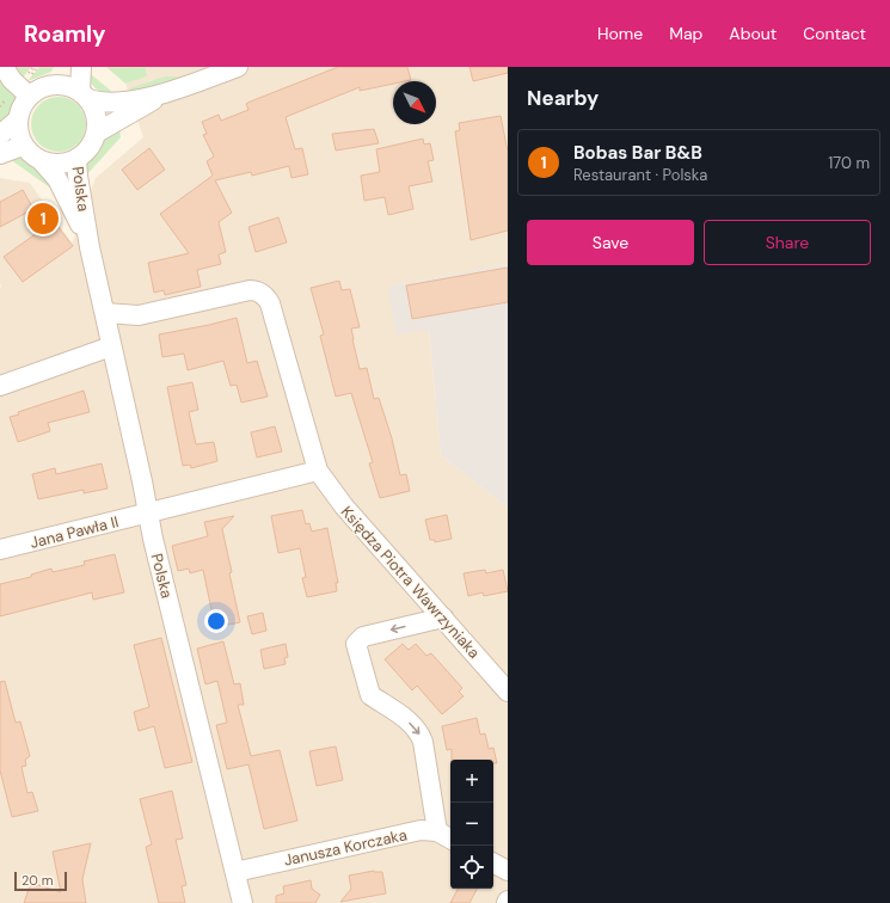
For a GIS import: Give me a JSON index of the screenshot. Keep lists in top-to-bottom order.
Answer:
{
  "streets": {
    "street": [
      "Polska",
      "Jana Pawła II",
      "Księdza Piotra Wawrzyniaka",
      "Janusza Korczaka"
    ]
  },
  "crossings": [
    ["Polska", "Jana Pawła II"],
    ["Polska", "Księdza Piotra Wawrzyniaka"],
    ["Polska", "Janusza Korczaka"]
  ],
  "scale_bar": "20 m",
  "north": "bottom right",
  "page": {
    "header": "Roamly",
    "nav": [
      "Home",
      "Map",
      "About",
      "Contact"
    ],
    "heading": "Nearby",
    "list": [
      {
        "mark": "1",
        "name": "Bobas Bar B&B",
        "note": "Restaurant · Polska",
        "value": "170 m"
      }
    ],
    "pins": "1",
    "buttons": ["Save", "Share"],
    "map_buttons": ["+", "−"],
    "scale": "20 m"
  }
}
